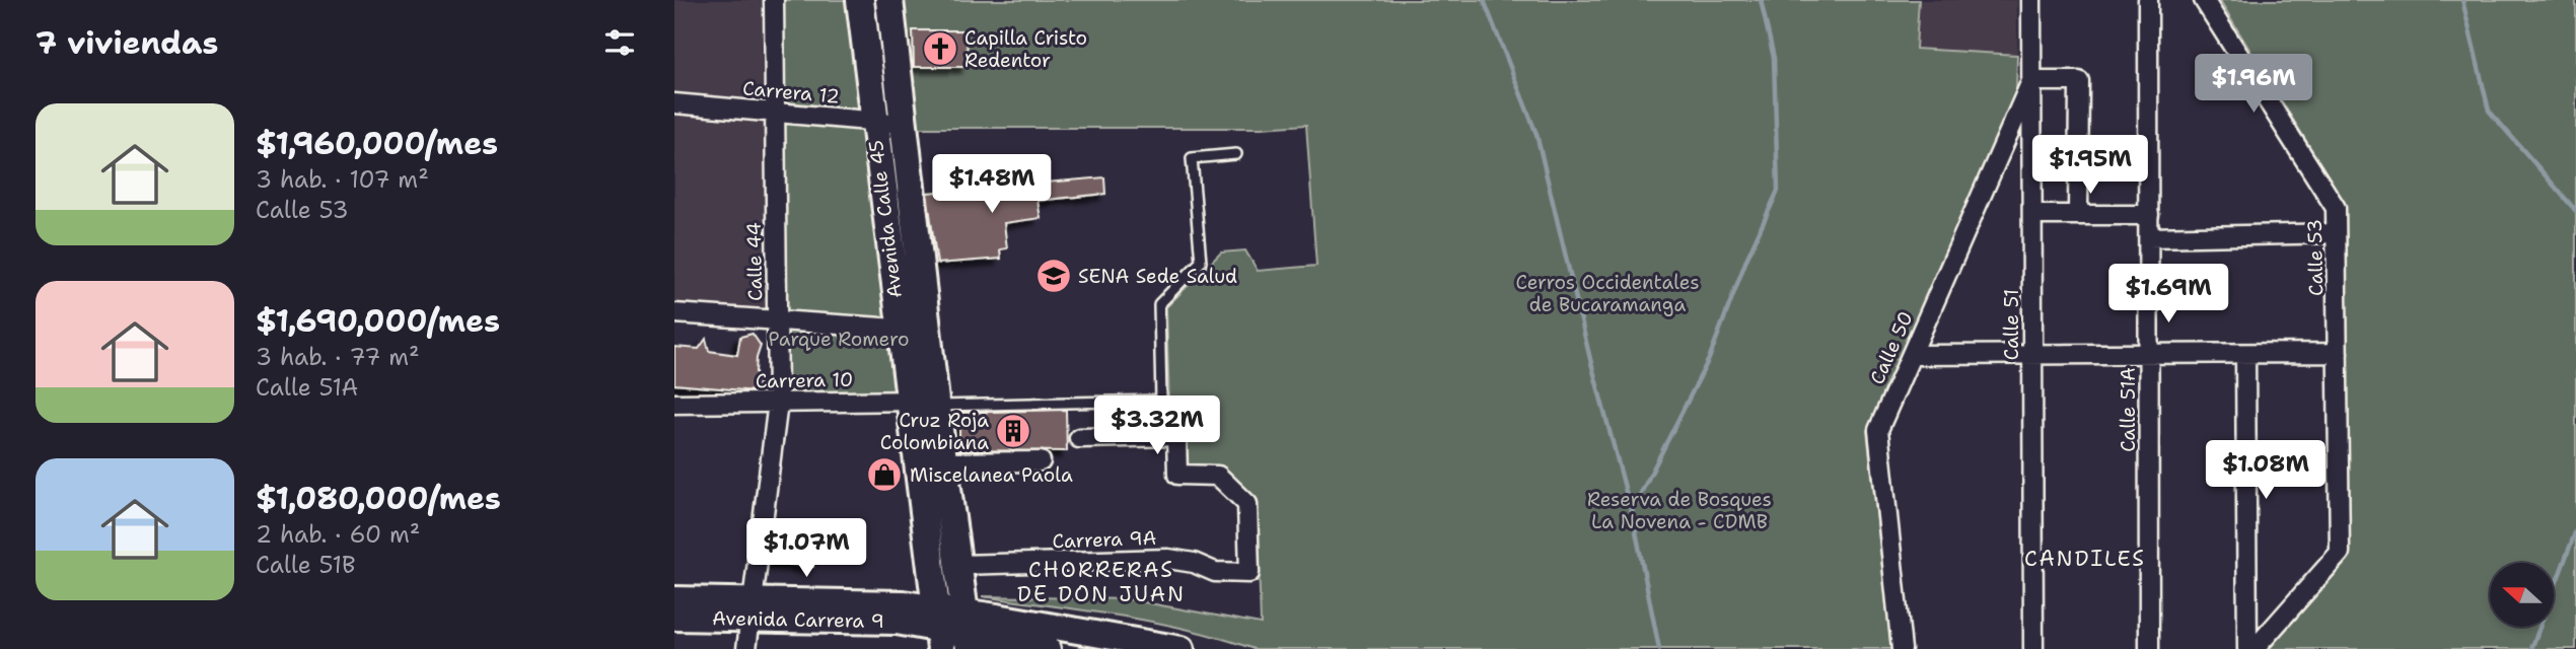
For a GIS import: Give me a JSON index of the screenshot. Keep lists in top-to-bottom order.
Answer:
{
  "streets": {
    "main road": ["Avenida Calle 45", "Avenida Carrera 9"],
    "street": [
      "Carrera 12",
      "Calle 53",
      "Calle 44",
      "Calle 51",
      "Calle 50",
      "Carrera 10",
      "Calle 51A",
      "Carrera 9A"
    ]
  },
  "crossings": [
    ["Carrera 12", "Avenida Calle 45"],
    ["Carrera 12", "Calle 44"],
    ["Avenida Calle 45", "Carrera 10"],
    ["Avenida Calle 45", "Carrera 9A"],
    ["Avenida Calle 45", "Avenida Carrera 9"],
    ["Calle 44", "Carrera 10"],
    ["Calle 44", "Avenida Carrera 9"],
    ["Calle 51", "Calle 50"]
  ],
  "districts": ["CANDILES", "CHORRERAS DE DON JUAN"],
  "parks": ["Cerros Occidentales de Bucaramanga", "Parque Romero", "Reserva de Bosques La Novena - CDMB"],
  "places": {
    "church": ["Capilla Cristo Redentor"],
    "school or university": ["SENA Sede Salud"],
    "building": ["Cruz Roja Colombiana"],
    "shop": ["Miscelanea Paola"]
  },
  "north": "left",
  "page": {
    "heading": "7 viviendas",
    "price": [
      "$1.96M",
      "$1.95M",
      "$1.48M",
      "$1.69M",
      "$3.32M",
      "$1.08M",
      "$1.07M"
    ],
    "list": [
      {
        "name": "$1,960,000/mes",
        "note": "3 hab. · 107 m² · Calle 53"
      },
      {
        "name": "$1,690,000/mes",
        "note": "3 hab. · 77 m² · Calle 51A"
      },
      {
        "name": "$1,080,000/mes",
        "note": "2 hab. · 60 m² · Calle 51B"
      }
    ]
  }
}
